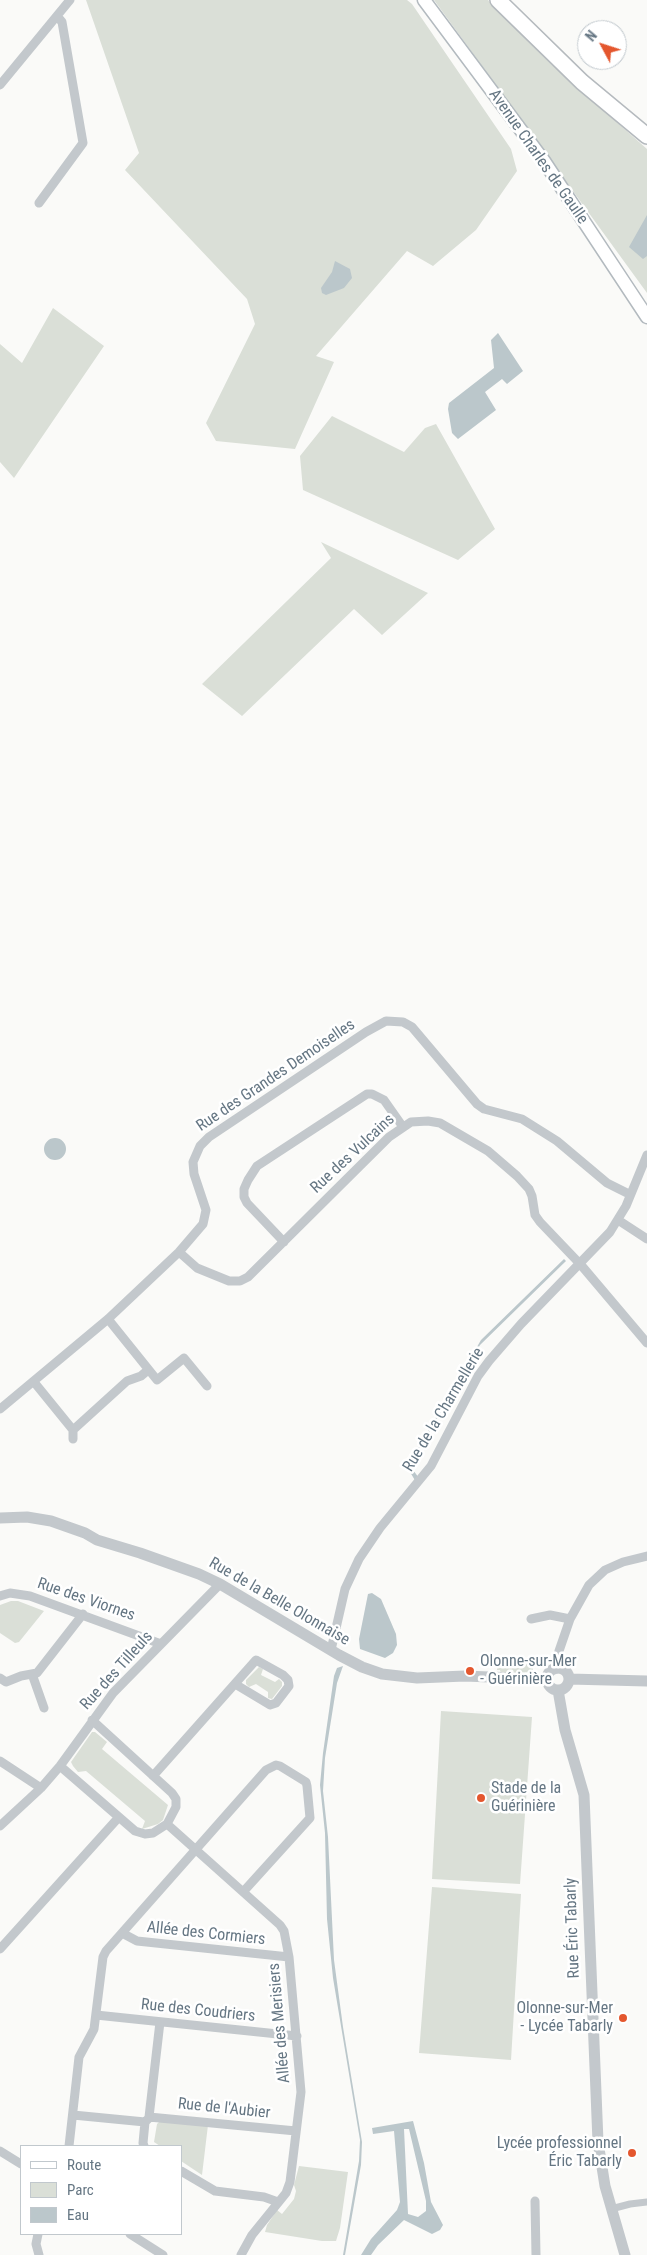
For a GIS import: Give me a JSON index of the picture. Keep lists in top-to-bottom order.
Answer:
{
  "streets": {
    "main road": ["Avenue Charles de Gaulle"],
    "street": [
      "Rue des Grandes Demoiselles",
      "Rue des Vulcains",
      "Rue de la Charmellerie",
      "Rue des Viornes",
      "Rue de la Belle Olonnaise",
      "Rue des Tilleuls",
      "Rue Éric Tabarly",
      "Allée des Cormiers",
      "Rue des Coudriers",
      "Allée des Merisiers",
      "Rue de l'Aubier"
    ]
  },
  "crossings": [
    ["Rue des Grandes Demoiselles", "Rue des Vulcains"],
    ["Rue des Grandes Demoiselles", "Rue de la Charmellerie"],
    ["Rue des Vulcains", "Rue de la Charmellerie"],
    ["Rue de la Charmellerie", "Rue de la Belle Olonnaise"],
    ["Rue des Viornes", "Rue des Tilleuls"],
    ["Rue de la Belle Olonnaise", "Rue des Tilleuls"],
    ["Rue de la Belle Olonnaise", "Rue Éric Tabarly"],
    ["Allée des Cormiers", "Allée des Merisiers"],
    ["Rue des Coudriers", "Allée des Merisiers"],
    ["Allée des Merisiers", "Rue de l'Aubier"]
  ],
  "places": [
    "Olonne-sur-Mer - Guérinière",
    "Stade de la Guérinière",
    "Olonne-sur-Mer - Lycée Tabarly",
    "Lycée professionnel Éric Tabarly"
  ],
  "legend": ["Route", "Parc", "Eau"],
  "north": "top left"
}
